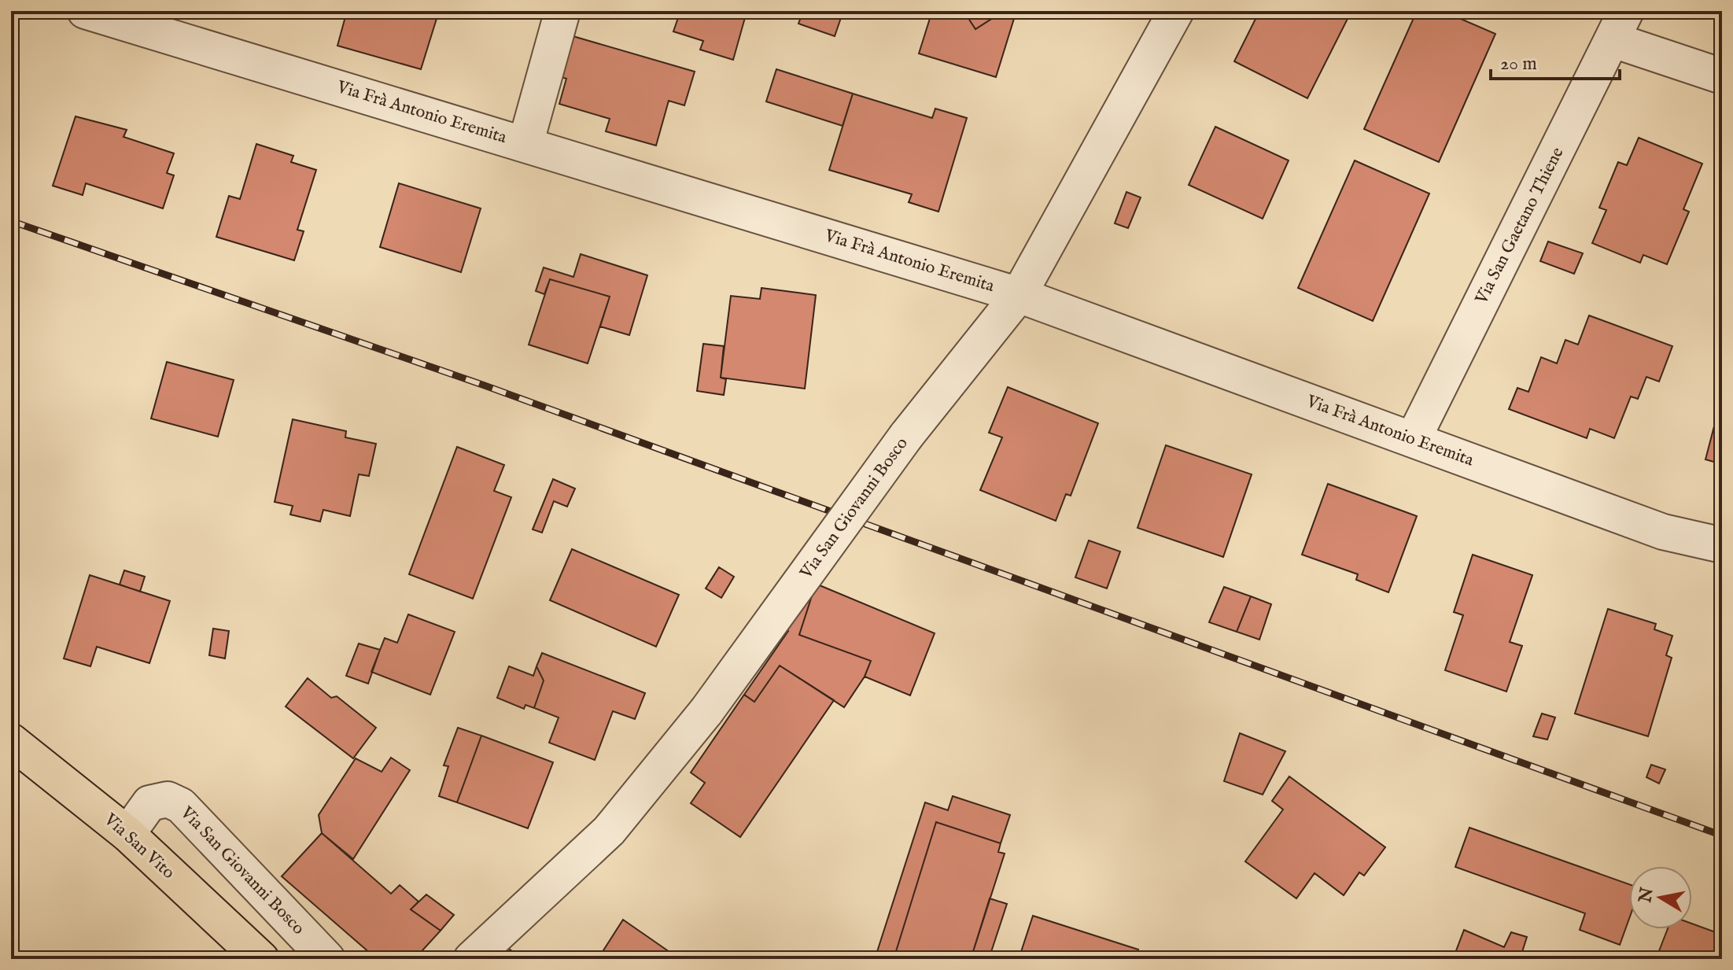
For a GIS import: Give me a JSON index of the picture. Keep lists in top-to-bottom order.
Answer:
{
  "streets": {
    "main road": ["Via San Vito"],
    "street": ["Via Frà Antonio Eremita", "Via San Gaetano Thiene", "Via San Giovanni Bosco"]
  },
  "crossings": [
    ["Via Frà Antonio Eremita", "Via San Gaetano Thiene"],
    ["Via Frà Antonio Eremita", "Via San Giovanni Bosco"],
    ["Via San Giovanni Bosco", "Via San Vito"]
  ],
  "scale_bar": "20 m",
  "north": "left"
}
